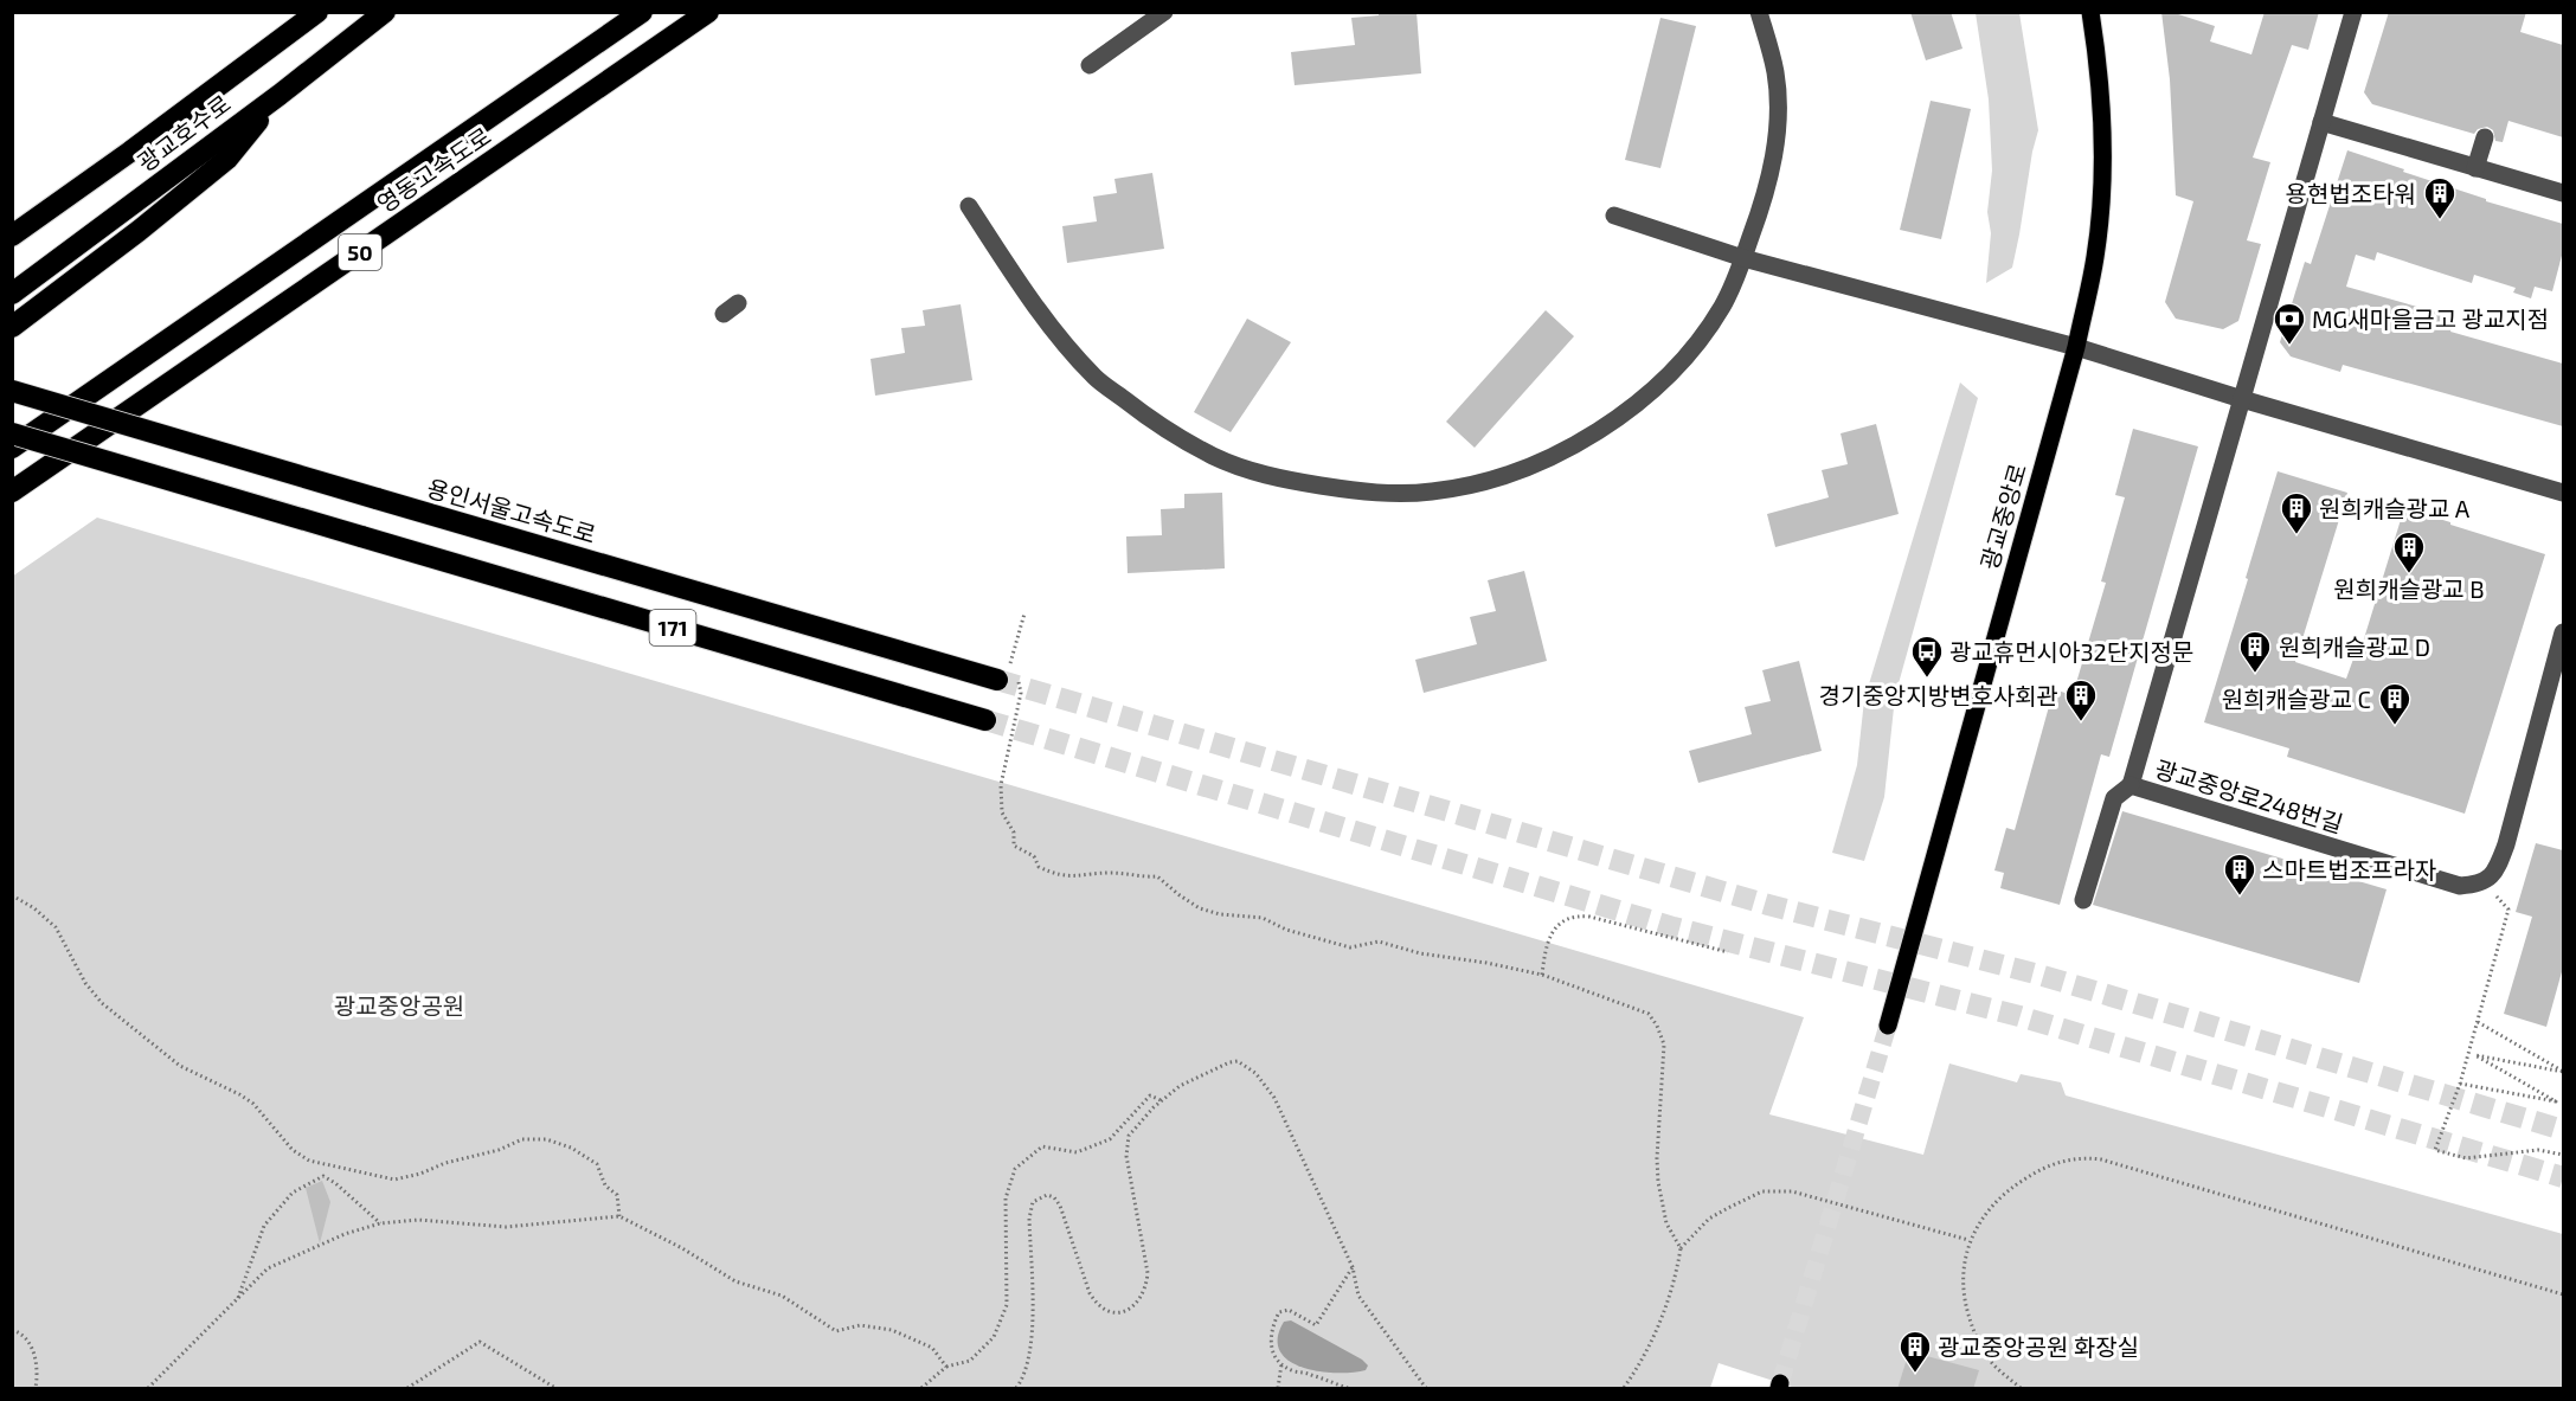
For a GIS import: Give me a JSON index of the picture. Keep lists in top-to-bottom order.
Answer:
{
  "streets": {
    "highway": [
      "광교호수로",
      "영동고속도로",
      "50",
      "용인서울고속도로",
      "171"
    ],
    "main road": ["광교중앙로"],
    "street": ["광교중앙로248번길"]
  },
  "parks": ["광교중앙공원"],
  "places": {
    "building": [
      "용현법조타워",
      "원희캐슬광교 A",
      "원희캐슬광교 B",
      "원희캐슬광교 D",
      "경기중앙지방변호사회관",
      "원희캐슬광교 C",
      "스마트법조프라자",
      "광교중앙공원 화장실"
    ],
    "bank": ["MG새마을금고 광교지점"],
    "bus stop": ["광교휴먼시아32단지정문"]
  }
}
